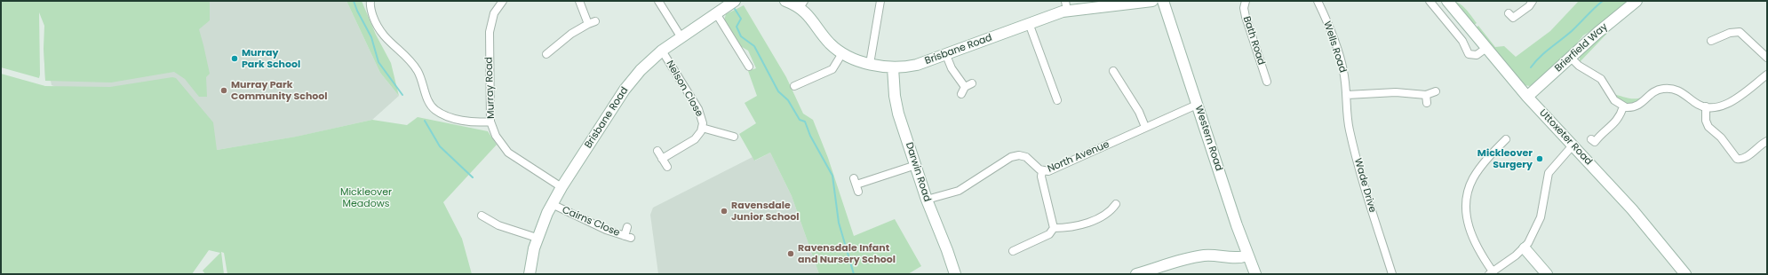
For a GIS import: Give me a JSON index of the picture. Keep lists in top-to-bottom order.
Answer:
{
  "streets": {
    "street": [
      "Bath Road",
      "Wells Road",
      "Brierfield Way",
      "Brisbane Road",
      "Murray Road",
      "Nelson Close",
      "Uttoxeter Road",
      "Western Road",
      "North Avenue",
      "Darwin Road",
      "Wade Drive",
      "Cairns Close"
    ]
  },
  "crossings": [
    ["Wells Road", "Wade Drive"],
    ["Brierfield Way", "Uttoxeter Road"],
    ["Brisbane Road", "Murray Road"],
    ["Brisbane Road", "Nelson Close"],
    ["Brisbane Road", "Darwin Road"],
    ["Brisbane Road", "Cairns Close"],
    ["Western Road", "North Avenue"],
    ["North Avenue", "Darwin Road"]
  ],
  "parks": ["Mickleover Meadows"],
  "places": [
    "Murray Park School",
    "Murray Park Community School",
    "Mickleover Surgery",
    "Ravensdale Junior School",
    "Ravensdale Infant and Nursery School"
  ]
}
